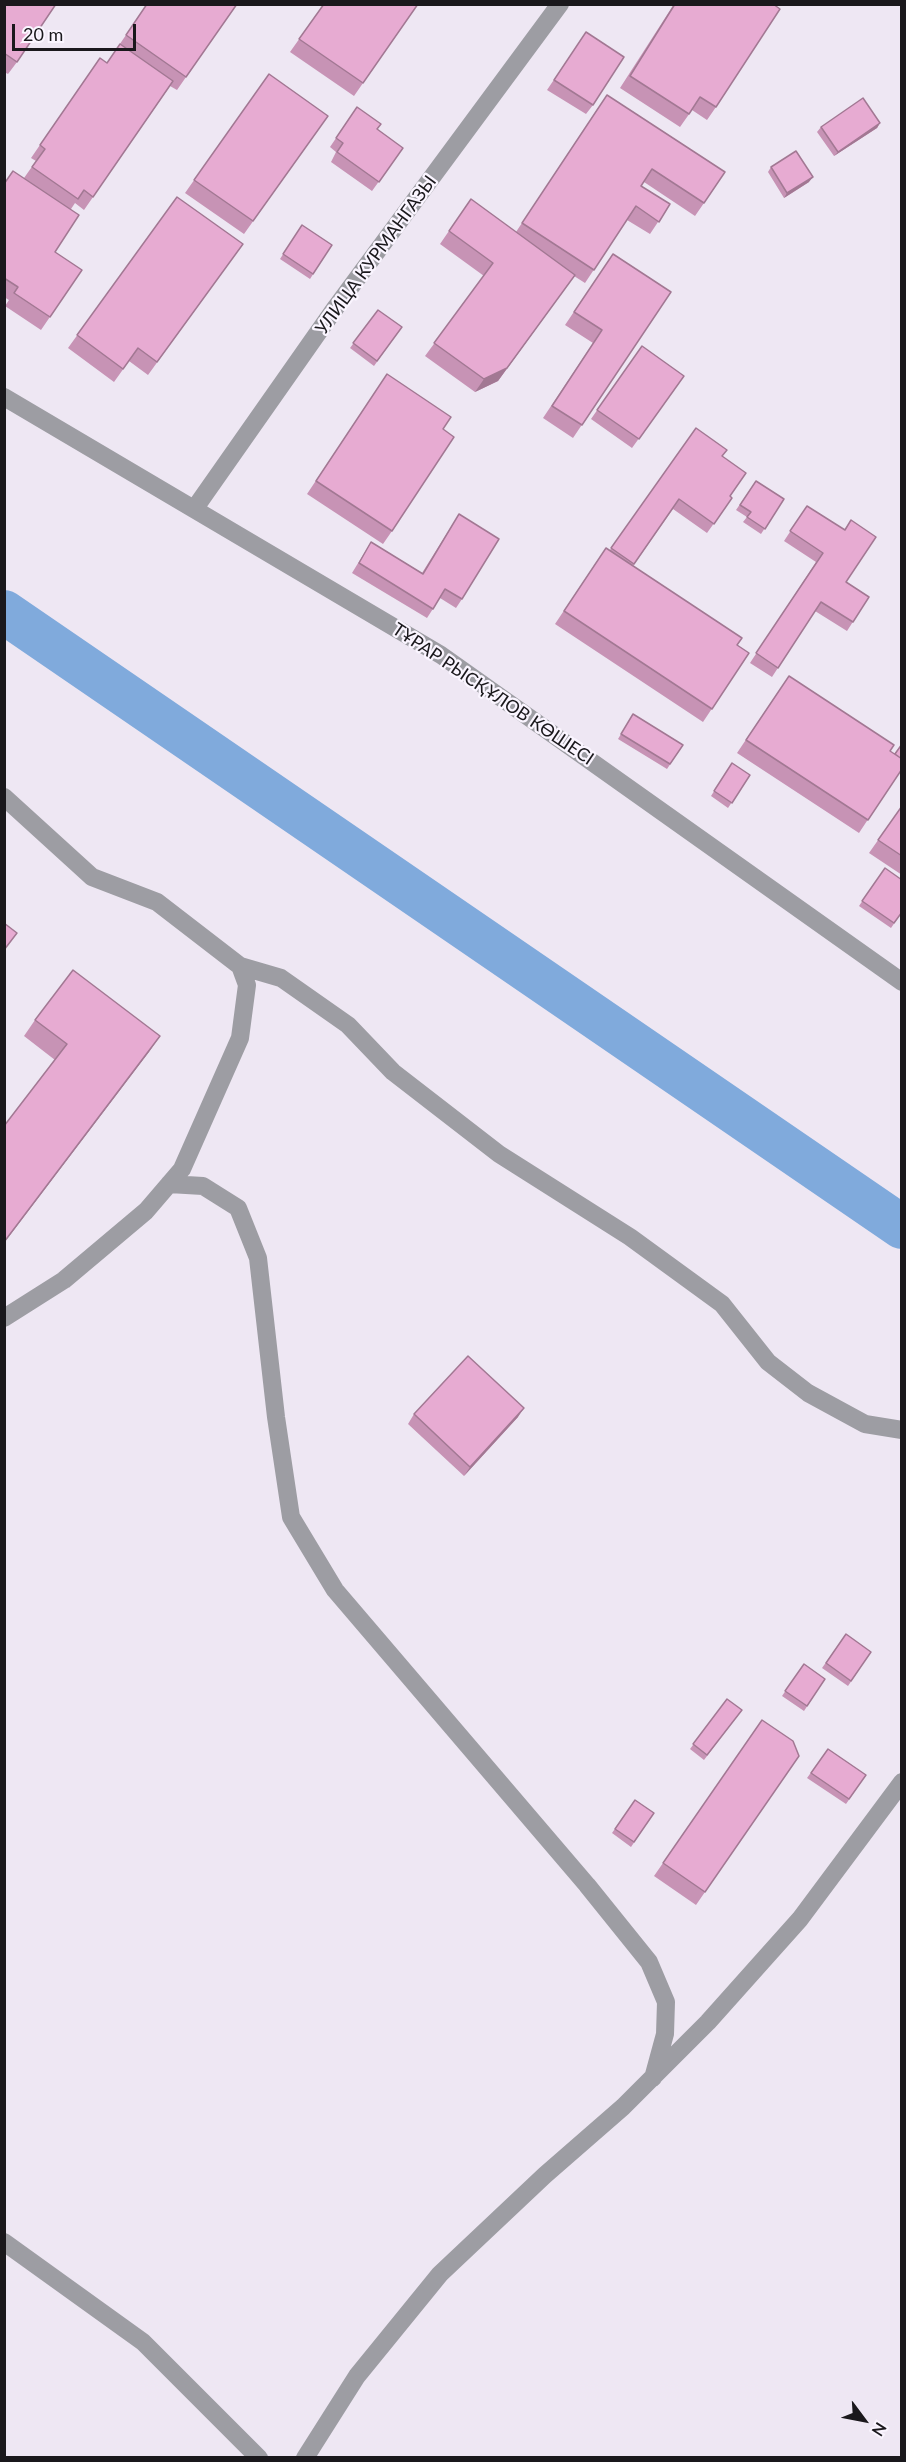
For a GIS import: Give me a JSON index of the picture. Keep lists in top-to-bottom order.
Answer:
{
  "streets": {
    "street": ["УЛИЦА КУРМАНГАЗЫ", "ТҰРАР РЫСҚҰЛОВ КӨШЕСІ"]
  },
  "crossings": [
    ["УЛИЦА КУРМАНГАЗЫ", "ТҰРАР РЫСҚҰЛОВ КӨШЕСІ"]
  ],
  "scale_bar": "20 m",
  "north": "bottom right"
}
